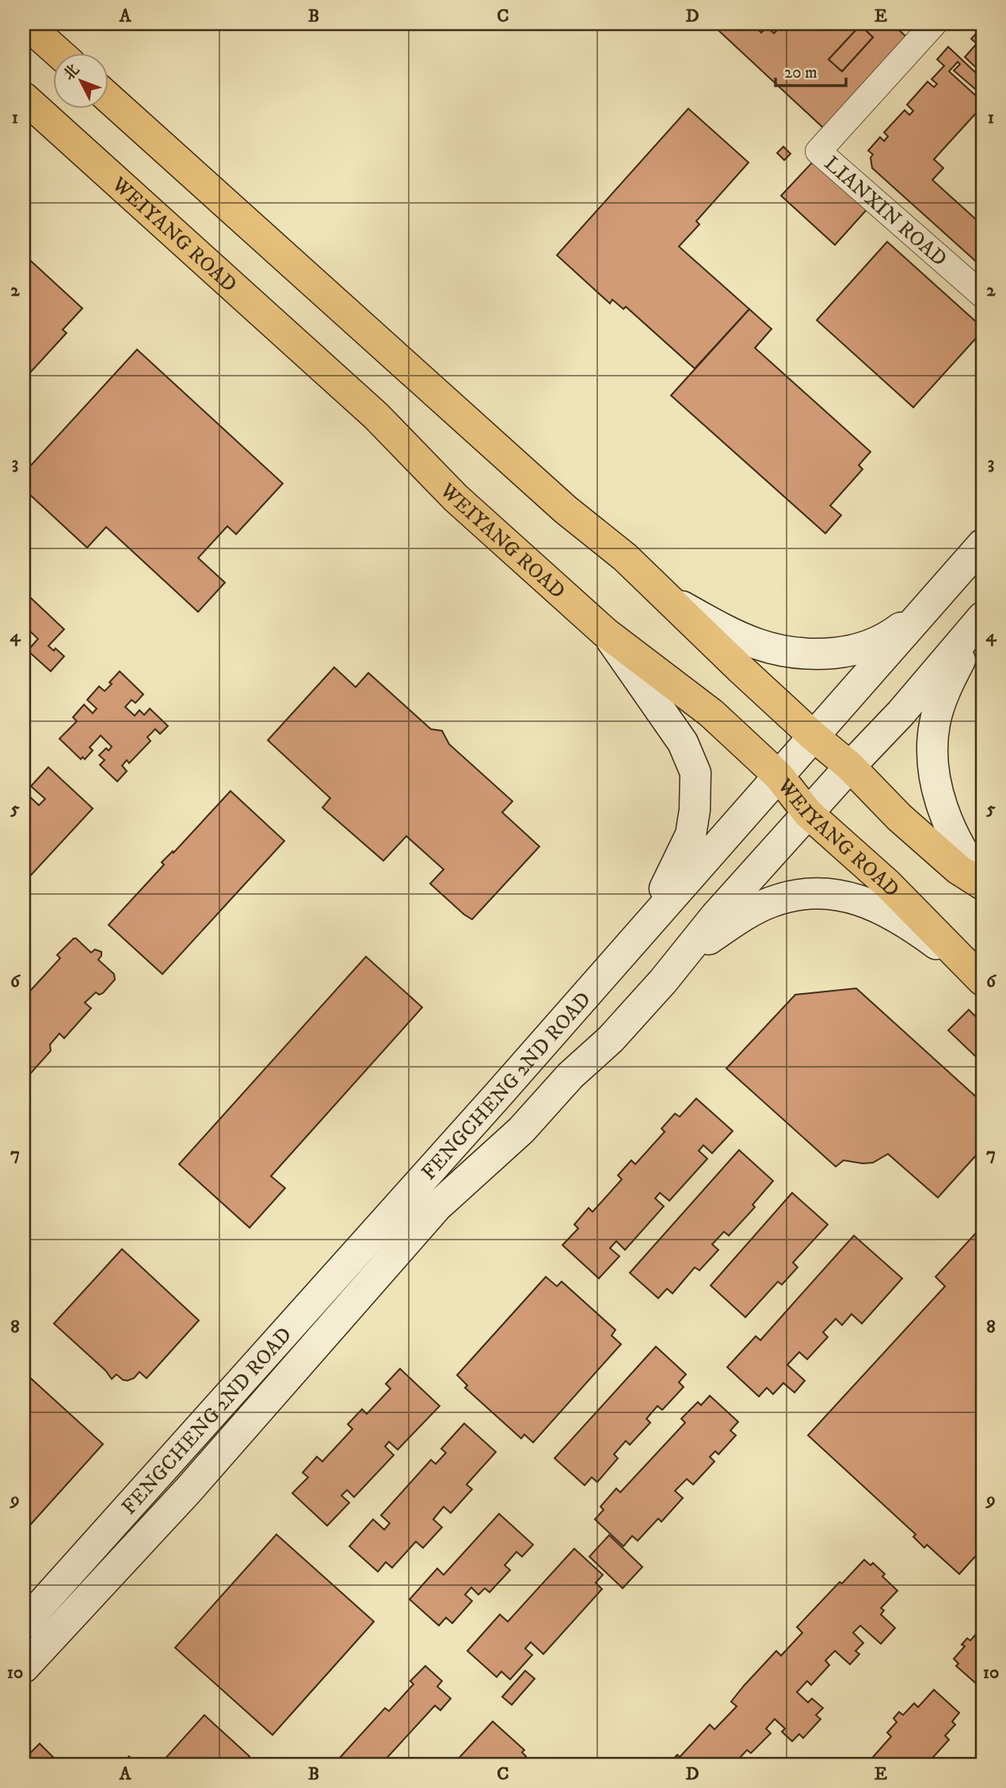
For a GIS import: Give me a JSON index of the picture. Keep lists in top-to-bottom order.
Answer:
{
  "streets": {
    "main road": ["WEIYANG ROAD", "FENGCHENG 2ND ROAD"],
    "street": ["LIANXIN ROAD"]
  },
  "crossings": [
    ["WEIYANG ROAD", "FENGCHENG 2ND ROAD"]
  ],
  "scale_bar": "20 m",
  "north": "top left",
  "grid": {
    "columns": [
      "A",
      "B",
      "C",
      "D",
      "E"
    ],
    "rows": [
      "1",
      "2",
      "3",
      "4",
      "5",
      "6",
      "7",
      "8",
      "9",
      "10"
    ]
  }
}
